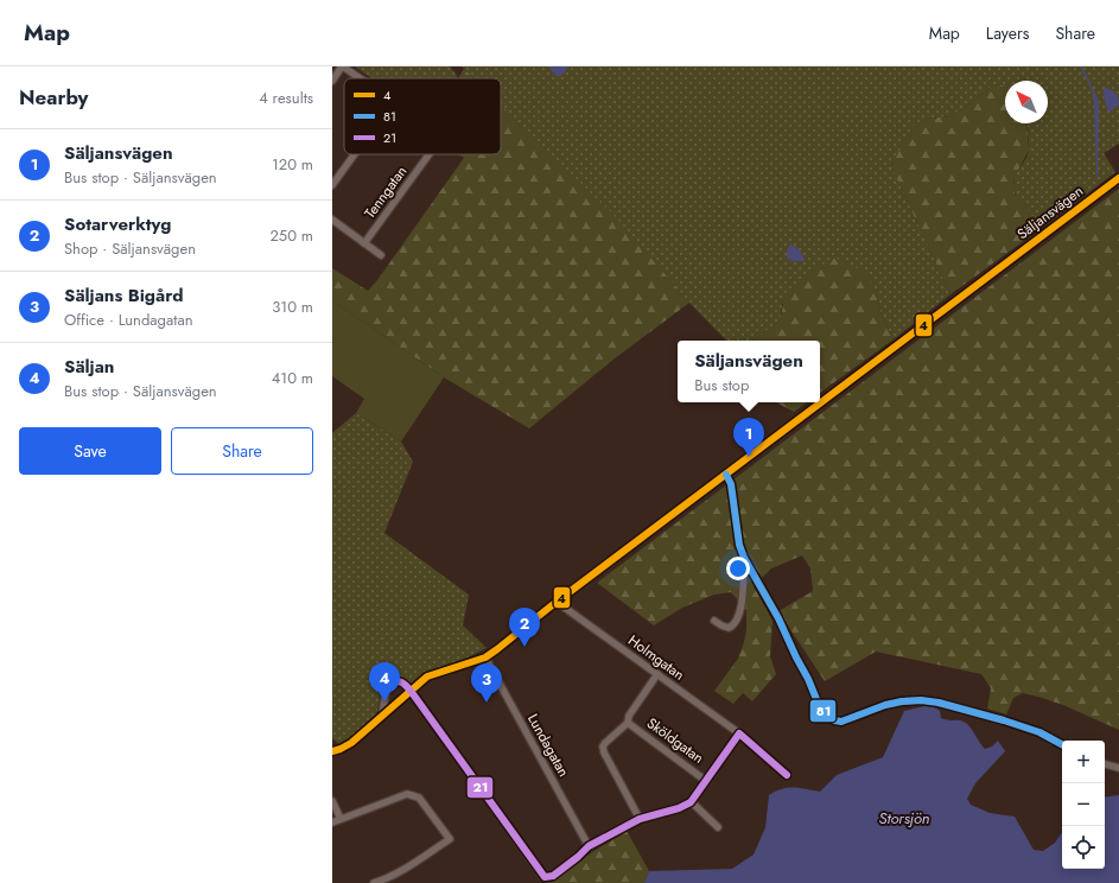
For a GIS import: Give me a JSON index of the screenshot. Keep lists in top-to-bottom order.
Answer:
{
  "streets": {
    "street": [
      "Tenngatan",
      "Säljansvägen",
      "Holmgatan",
      "Sköldgatan",
      "Lundagatan"
    ]
  },
  "crossings": [
    ["Säljansvägen", "Holmgatan"],
    ["Säljansvägen", "Lundagatan"]
  ],
  "water": ["Storsjön"],
  "lines": ["transit line 4", "transit line 81", "transit line 21"],
  "legend": ["4", "81", "21"],
  "north": "top left",
  "page": {
    "header": "Map",
    "nav": ["Map", "Layers", "Share"],
    "heading": ["Nearby", "4 results"],
    "list": [
      {
        "mark": "1",
        "name": "Säljansvägen",
        "note": "Bus stop · Säljansvägen",
        "value": "120 m"
      },
      {
        "mark": "2",
        "name": "Sotarverktyg",
        "note": "Shop · Säljansvägen",
        "value": "250 m"
      },
      {
        "mark": "3",
        "name": "Säljans Bigård",
        "note": "Office · Lundagatan",
        "value": "310 m"
      },
      {
        "mark": "4",
        "name": "Säljan",
        "note": "Bus stop · Säljansvägen",
        "value": "410 m"
      }
    ],
    "popup": ["Säljansvägen", "Bus stop"],
    "buttons": ["Save", "Share"],
    "pins": [
      "1",
      "2",
      "4",
      "3"
    ],
    "map_buttons": ["+", "−"]
  }
}
